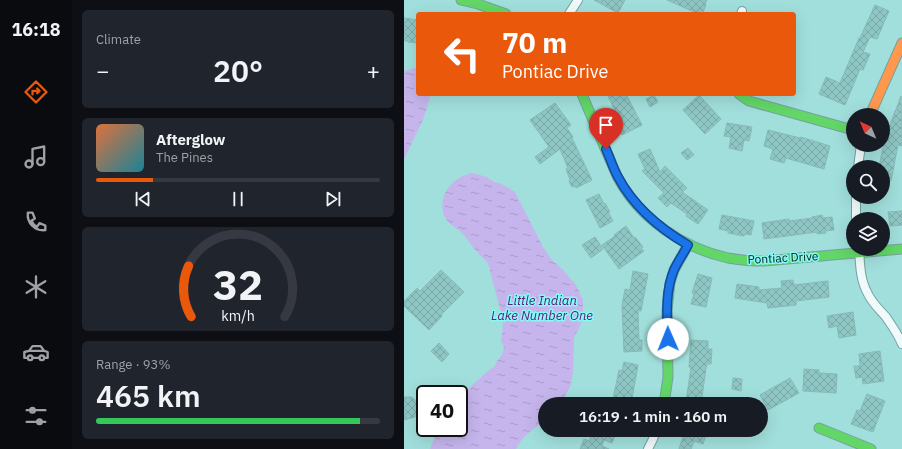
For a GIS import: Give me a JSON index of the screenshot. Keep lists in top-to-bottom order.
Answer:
{
  "streets": {
    "street": ["Pontiac Drive"]
  },
  "water": ["Little Indian Lake Number One"],
  "north": "top left",
  "page": {
    "tabs": "16:18",
    "tile": [
      "Climate",
      ["Range · 93%", "465 km"]
    ],
    "turn": ["70 m", "Pontiac Drive"],
    "heat": ["−", "20°", "+"],
    "song": ["Afterglow", "The Pines"],
    "limit": "40",
    "trip": "16:19 · 1 min · 160 m",
    "gauge": ["32", "km/h"]
  }
}
